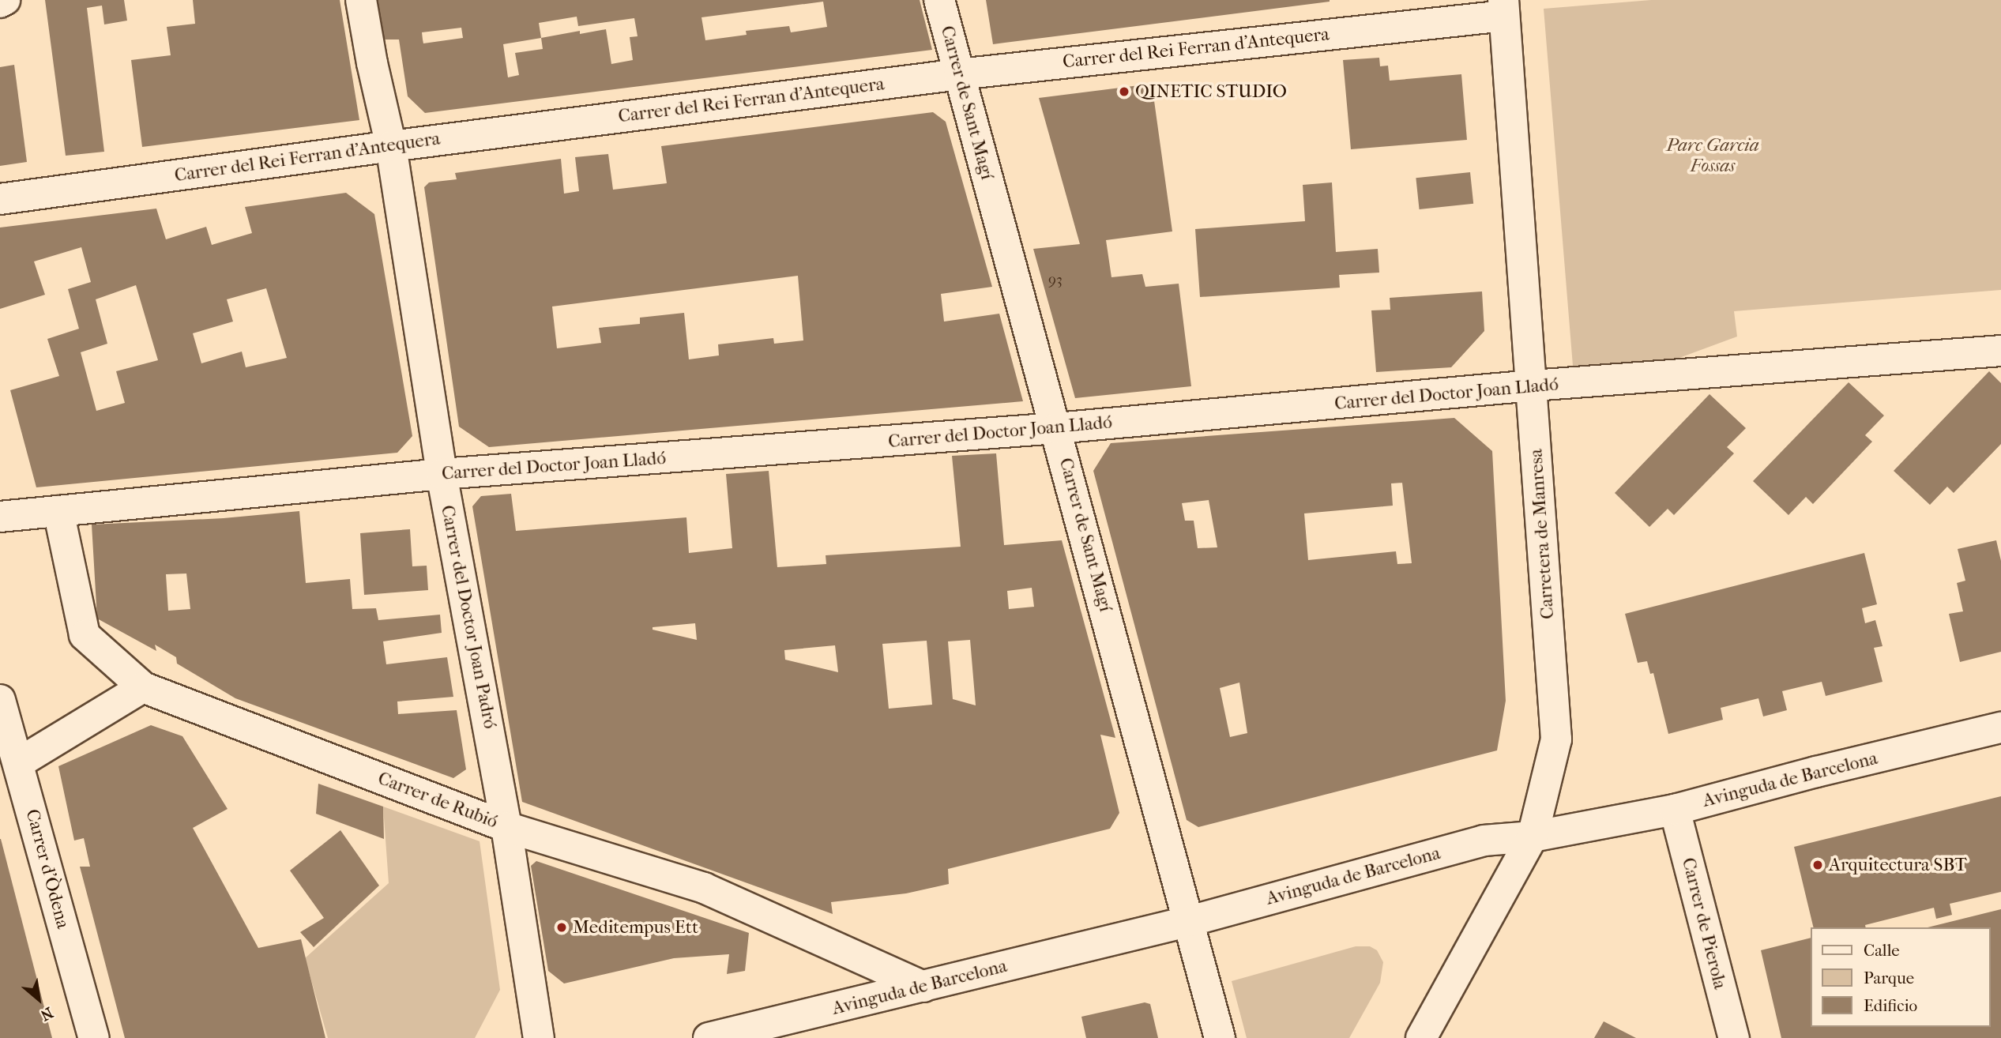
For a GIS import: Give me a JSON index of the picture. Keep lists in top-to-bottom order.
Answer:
{
  "streets": {
    "street": [
      "Carrer del Rei Ferran d'Antequera",
      "Carrer de Sant Magí",
      "Carrer del Doctor Joan Lladó",
      "Carretera de Manresa",
      "Carrer del Doctor Joan Padró",
      "Avinguda de Barcelona",
      "Carrer de Rubió",
      "Carrer d'Òdena",
      "Carrer de Pierola"
    ]
  },
  "crossings": [
    ["Carrer del Rei Ferran d'Antequera", "Carrer de Sant Magí"],
    ["Carrer del Rei Ferran d'Antequera", "Carretera de Manresa"],
    ["Carrer del Rei Ferran d'Antequera", "Carrer del Doctor Joan Padró"],
    ["Carrer de Sant Magí", "Carrer del Doctor Joan Lladó"],
    ["Carrer de Sant Magí", "Avinguda de Barcelona"],
    ["Carrer del Doctor Joan Lladó", "Carretera de Manresa"],
    ["Carrer del Doctor Joan Lladó", "Carrer del Doctor Joan Padró"],
    ["Carrer del Doctor Joan Lladó", "Carrer de Rubió"],
    ["Carretera de Manresa", "Avinguda de Barcelona"],
    ["Carrer del Doctor Joan Padró", "Carrer de Rubió"],
    ["Avinguda de Barcelona", "Carrer de Rubió"],
    ["Avinguda de Barcelona", "Carrer de Pierola"]
  ],
  "parks": ["Parc Garcia Fossas"],
  "places": ["QINETIC STUDIO", "Arquitectura SBT", "Meditempus Ett"],
  "house_numbers": ["93"],
  "legend": ["Calle", "Parque", "Edificio"],
  "north": "bottom right"
}
